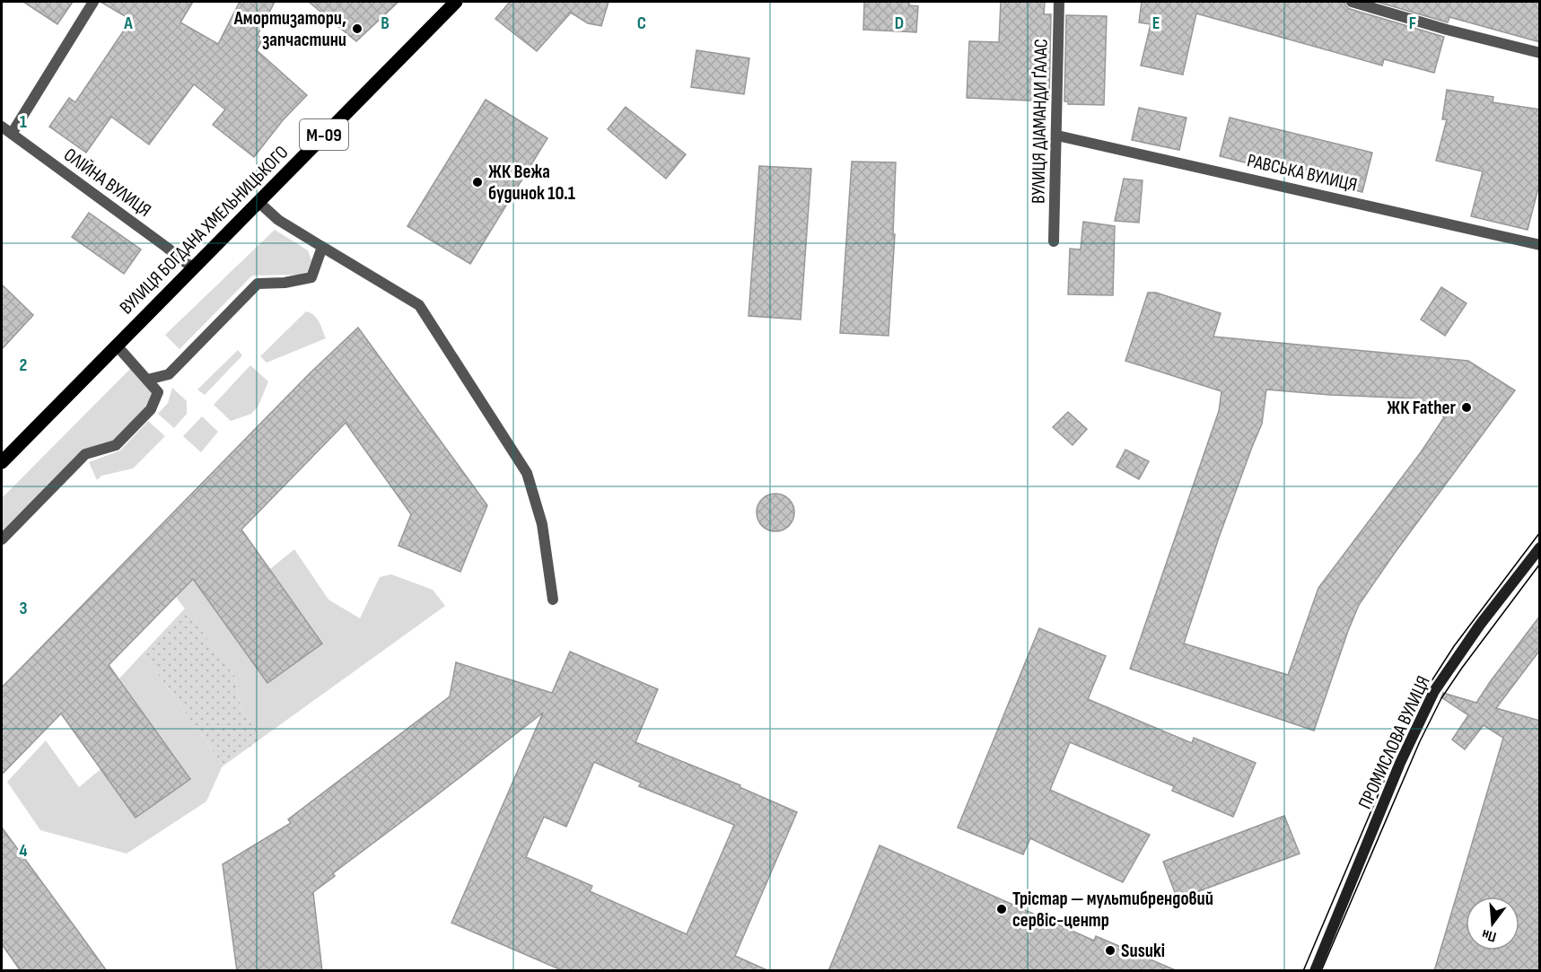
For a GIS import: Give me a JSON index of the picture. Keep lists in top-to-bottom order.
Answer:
{
  "streets": {
    "main road": ["М-09", "ВУЛИЦЯ БОГДАНА ХМЕЛЬНИЦЬКОГО", "ПРОМИСЛОВА ВУЛИЦЯ"],
    "street": ["ВУЛИЦЯ ДІАМАНДИ ҐАЛАС", "РАВСЬКА ВУЛИЦЯ", "ОЛІЙНА ВУЛИЦЯ"]
  },
  "crossings": [
    ["ВУЛИЦЯ ДІАМАНДИ ҐАЛАС", "РАВСЬКА ВУЛИЦЯ"],
    ["ОЛІЙНА ВУЛИЦЯ", "ВУЛИЦЯ БОГДАНА ХМЕЛЬНИЦЬКОГО"]
  ],
  "places": [
    "Амортизатори, запчастини",
    "ЖК Вежа будинок 10.1",
    "ЖК Father",
    "Трістар — мультибрендовий сервіс-центр",
    "Susuki"
  ],
  "north": "bottom",
  "grid": {
    "columns": [
      "A",
      "B",
      "C",
      "D",
      "E",
      "F"
    ],
    "rows": [
      "1",
      "2",
      "3",
      "4"
    ]
  }
}
